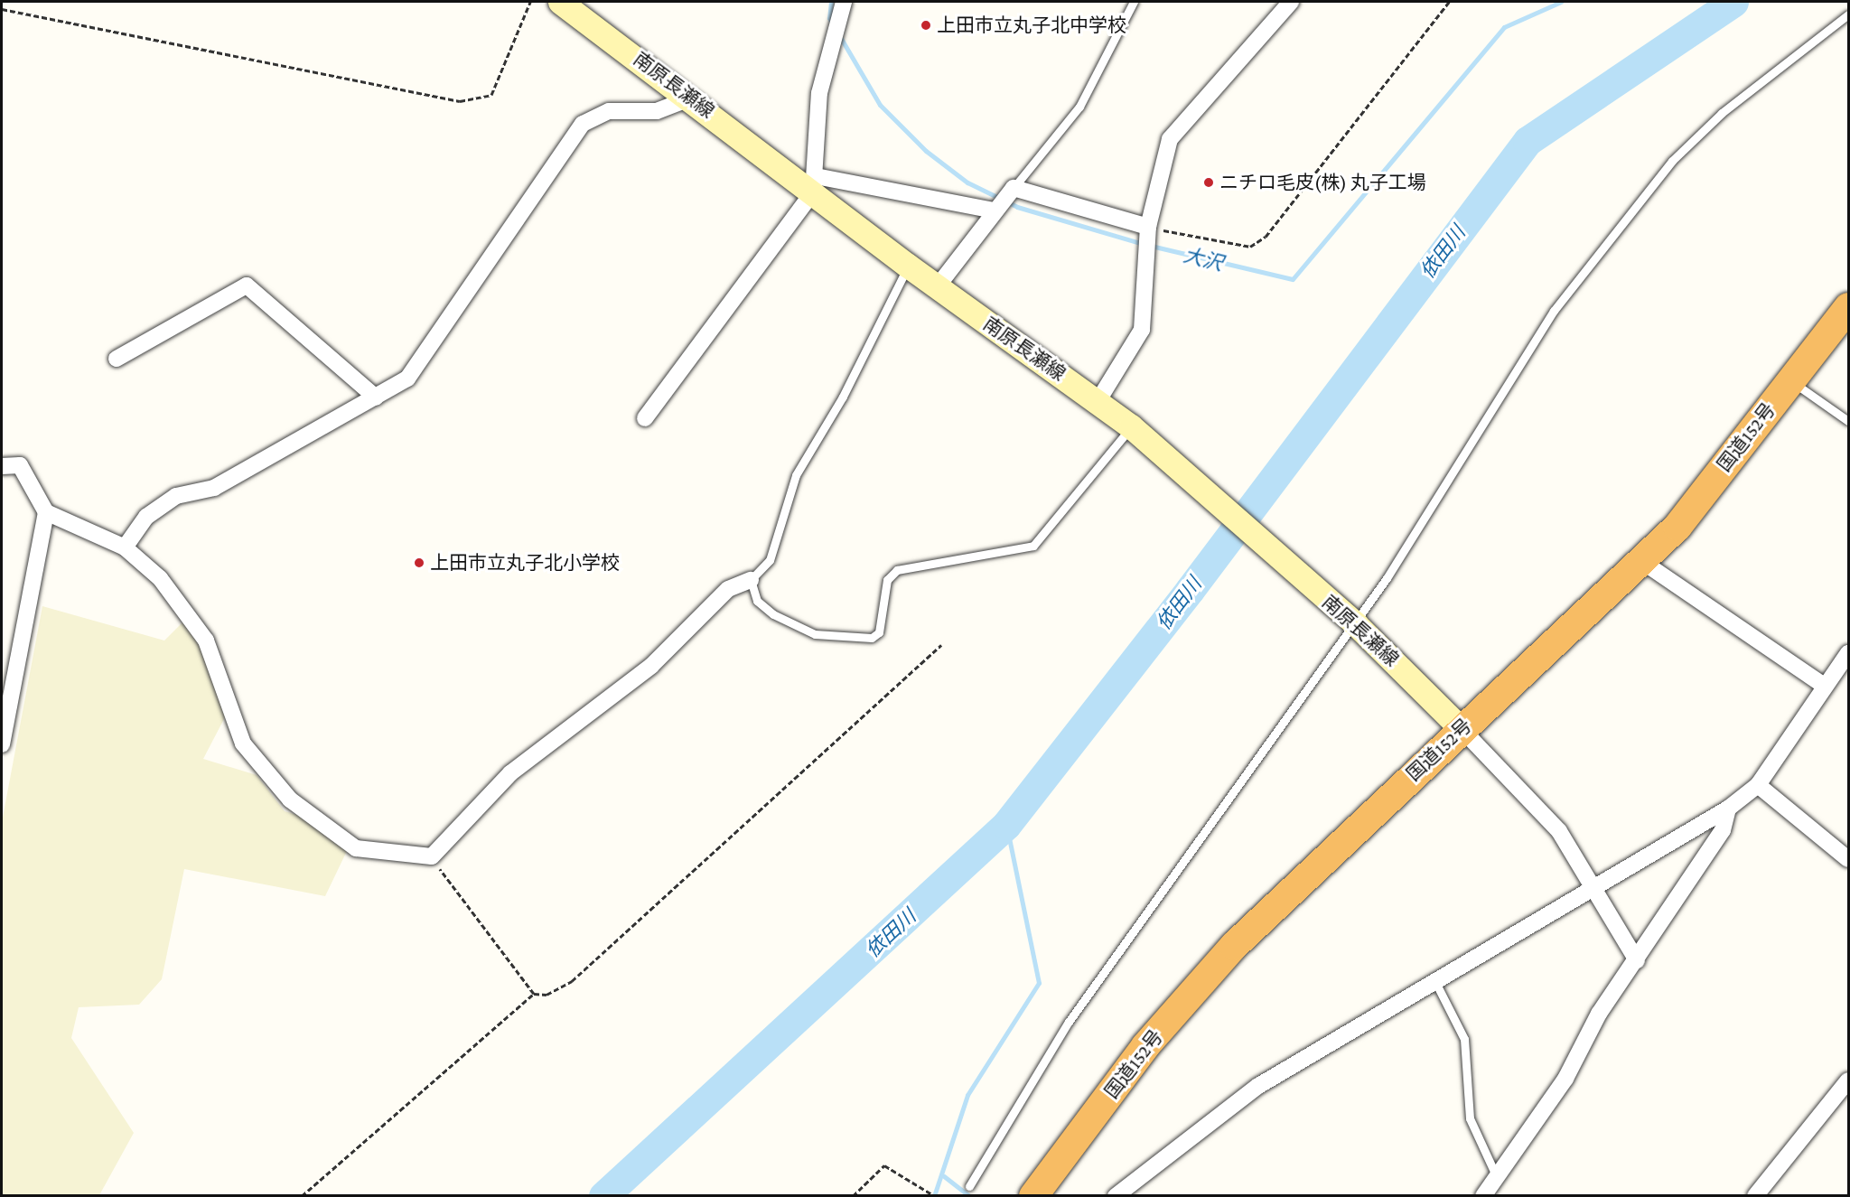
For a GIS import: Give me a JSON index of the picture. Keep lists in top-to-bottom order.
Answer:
{
  "streets": {
    "highway": ["国道152号"],
    "main road": ["南原長瀬線"]
  },
  "crossings": [
    ["南原長瀬線", "国道152号"]
  ],
  "water": ["依田川", "大沢"],
  "places": ["上田市立丸子北中学校", "ニチロ毛皮(株) 丸子工場", "上田市立丸子北小学校"]
}
